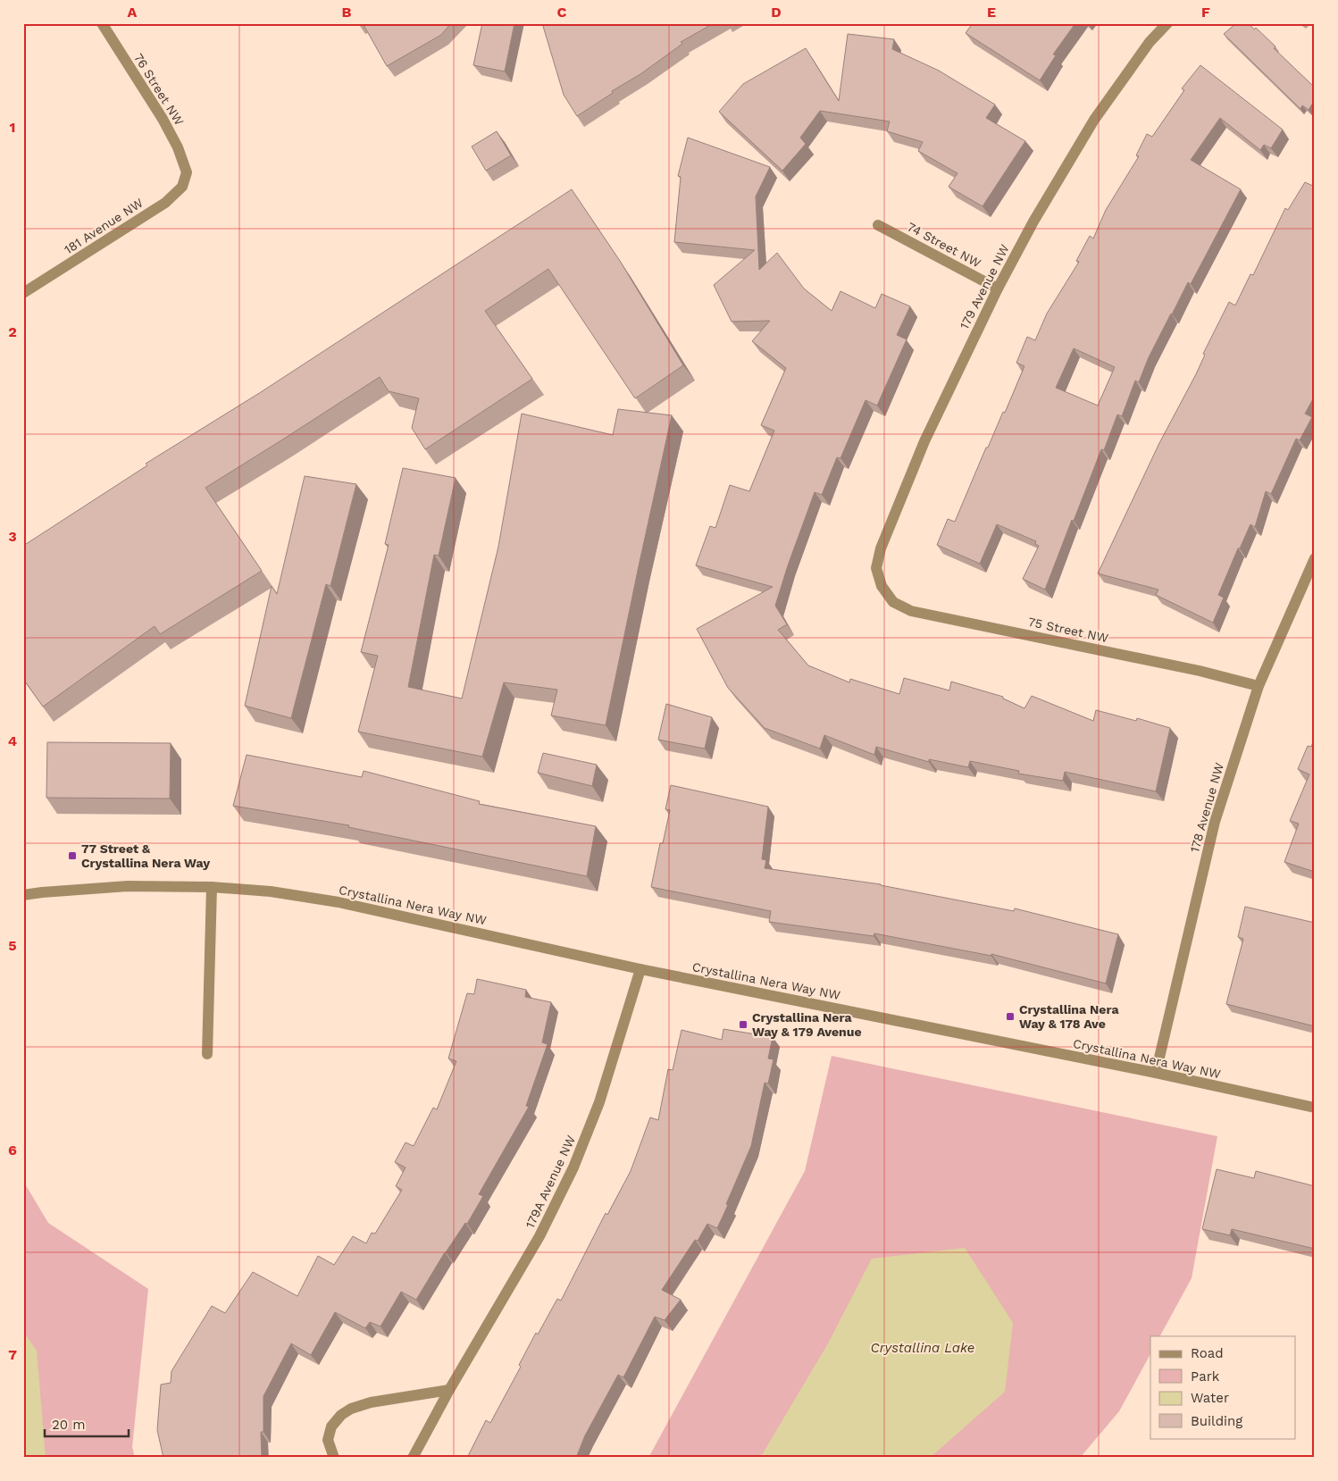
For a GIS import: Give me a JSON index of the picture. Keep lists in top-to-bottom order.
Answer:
{
  "streets": {
    "street": [
      "76 Street NW",
      "181 Avenue NW",
      "74 Street NW",
      "179 Avenue NW",
      "75 Street NW",
      "178 Avenue NW",
      "Crystallina Nera Way NW",
      "179A Avenue NW"
    ]
  },
  "crossings": [
    ["76 Street NW", "181 Avenue NW"],
    ["74 Street NW", "179 Avenue NW"],
    ["179 Avenue NW", "75 Street NW"],
    ["75 Street NW", "178 Avenue NW"],
    ["178 Avenue NW", "Crystallina Nera Way NW"],
    ["Crystallina Nera Way NW", "179A Avenue NW"]
  ],
  "water": ["Crystallina Lake"],
  "places": {
    "transit": ["77 Street & Crystallina Nera Way", "Crystallina Nera Way & 178 Ave", "Crystallina Nera Way & 179 Avenue"]
  },
  "legend": [
    "Road",
    "Park",
    "Water",
    "Building"
  ],
  "scale_bar": "20 m",
  "grid": {
    "columns": [
      "A",
      "B",
      "C",
      "D",
      "E",
      "F"
    ],
    "rows": [
      "1",
      "2",
      "3",
      "4",
      "5",
      "6",
      "7"
    ]
  }
}
